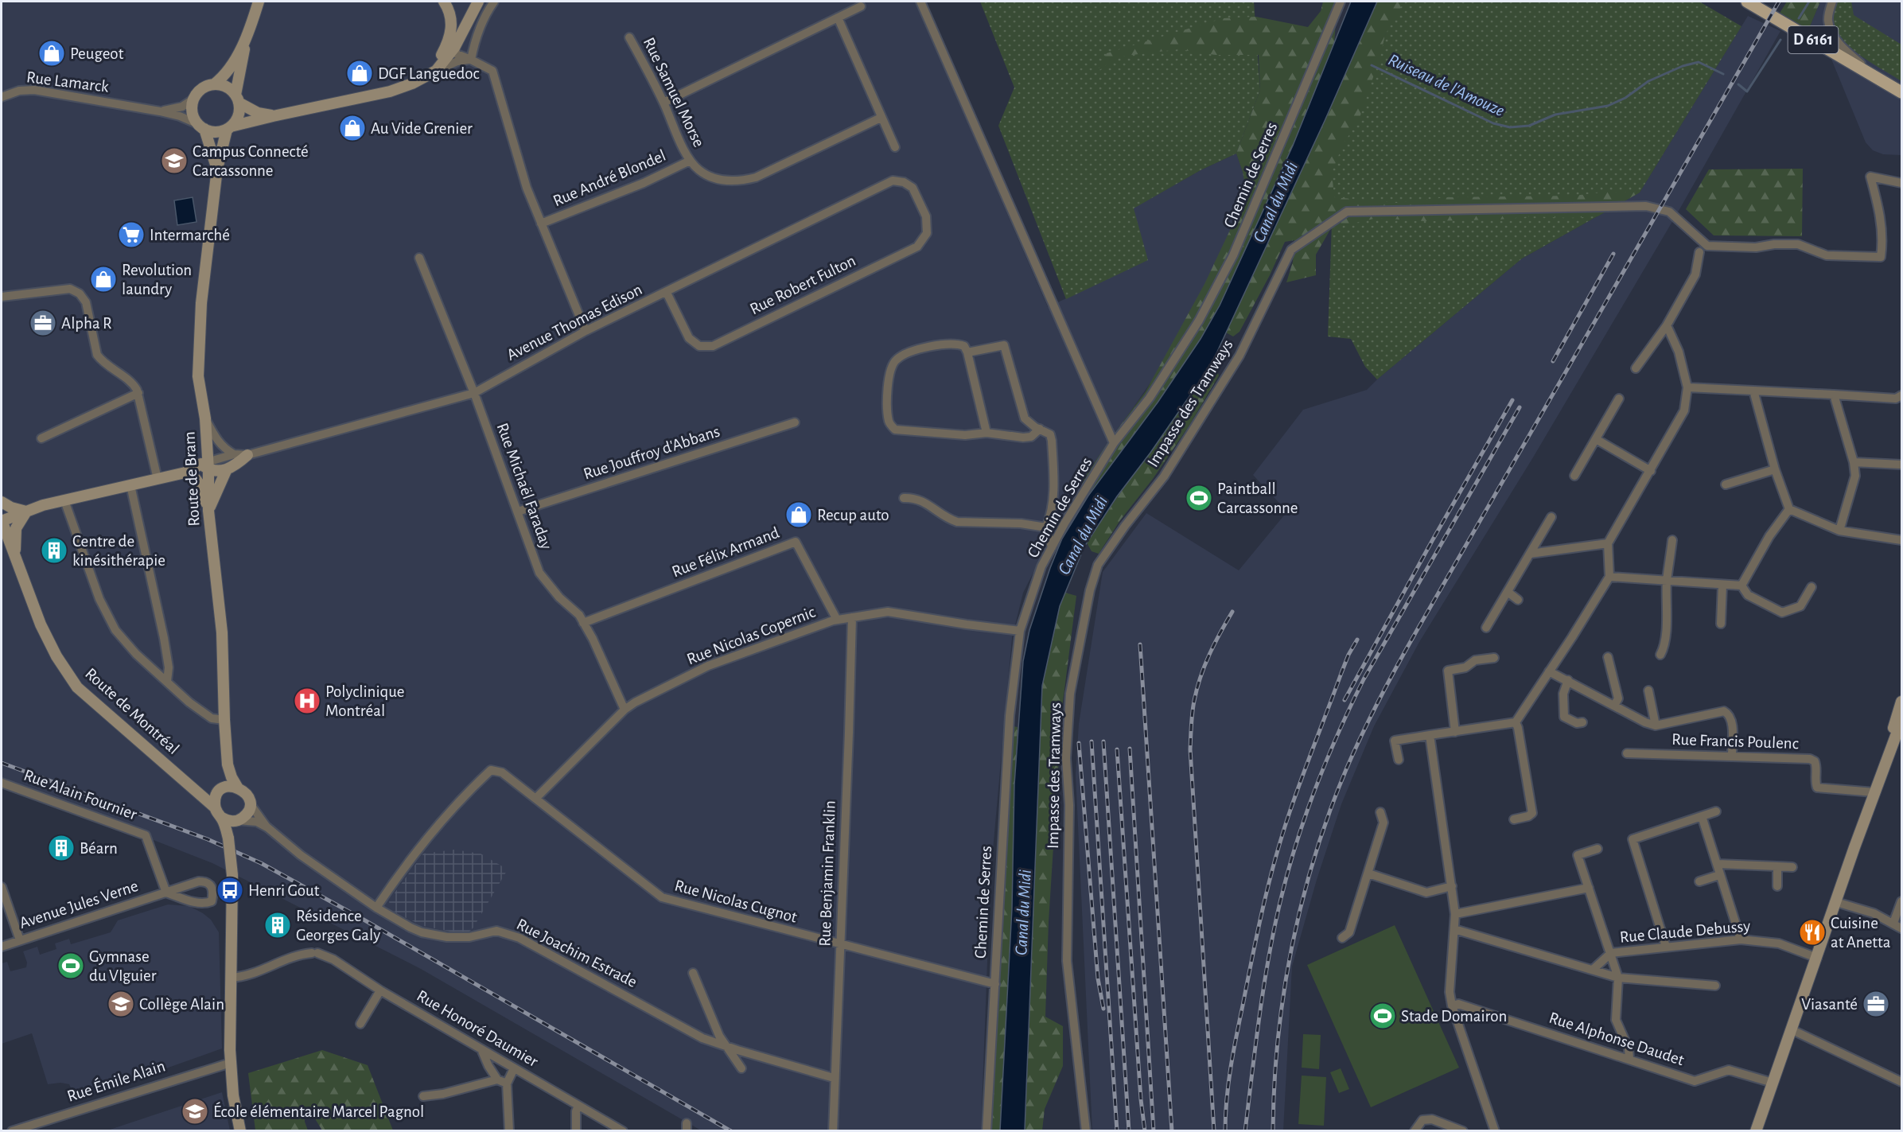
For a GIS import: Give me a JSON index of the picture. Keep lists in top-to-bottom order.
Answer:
{
  "streets": {
    "main road": ["D 6161", "Route de Bram", "Route de Montréal"],
    "street": [
      "Rue Lamarck",
      "Rue Samuel Morse",
      "Chemin de Serres",
      "Rue André Blondel",
      "Rue Robert Fulton",
      "Avenue Thomas Edison",
      "Impasse des Tramways",
      "Rue Jouffroy d'Abbans",
      "Rue Michaël Faraday",
      "Rue Félix Armand",
      "Rue Nicolas Copernic",
      "Rue Francis Poulenc",
      "Rue Alain Fournier",
      "Rue Benjamin Franklin",
      "Rue Nicolas Cugnot",
      "Avenue Jules Verne",
      "Rue Claude Debussy",
      "Rue Joachim Estrade",
      "Rue Honoré Daumier",
      "Rue Alphonse Daudet",
      "Rue Émile Alain"
    ]
  },
  "crossings": [
    ["Rue Lamarck", "Route de Bram"],
    ["Rue Samuel Morse", "Rue André Blondel"],
    ["Chemin de Serres", "Rue Nicolas Copernic"],
    ["Chemin de Serres", "Rue Nicolas Cugnot"],
    ["Rue Robert Fulton", "Avenue Thomas Edison"],
    ["Avenue Thomas Edison", "Route de Bram"],
    ["Avenue Thomas Edison", "Rue Michaël Faraday"],
    ["Rue Jouffroy d'Abbans", "Rue Michaël Faraday"],
    ["Route de Bram", "Route de Montréal"],
    ["Route de Bram", "Rue Joachim Estrade"],
    ["Rue Michaël Faraday", "Rue Félix Armand"],
    ["Rue Michaël Faraday", "Rue Nicolas Copernic"],
    ["Rue Félix Armand", "Rue Nicolas Copernic"],
    ["Rue Nicolas Copernic", "Rue Benjamin Franklin"],
    ["Rue Nicolas Copernic", "Rue Nicolas Cugnot"],
    ["Route de Montréal", "Rue Joachim Estrade"],
    ["Rue Alain Fournier", "Avenue Jules Verne"],
    ["Rue Benjamin Franklin", "Rue Nicolas Cugnot"],
    ["Rue Benjamin Franklin", "Rue Joachim Estrade"]
  ],
  "water": ["Ruiseau de l'Amouze", "Canal du Midi"],
  "places": {
    "shop": [
      "Peugeot",
      "DGF Languedoc",
      "Au Vide Grenier",
      "Revolution laundry",
      "Recup auto"
    ],
    "school or university": ["Campus Connecté Carcassonne", "Collège Alain", "École élémentaire Marcel Pagnol"],
    "supermarket": ["Intermarché"],
    "office": ["Alpha R", "Viasanté"],
    "sports": ["Paintball Carcassonne", "Gymnase du VIguier", "Stade Domairon"],
    "building": ["Centre de kinésithérapie", "Béarn", "Résidence Georges Galy"],
    "hospital": ["Polyclinique Montréal"],
    "bus stop": ["Henri Gout"],
    "restaurant": ["Cuisine at Anetta"]
  }
}
